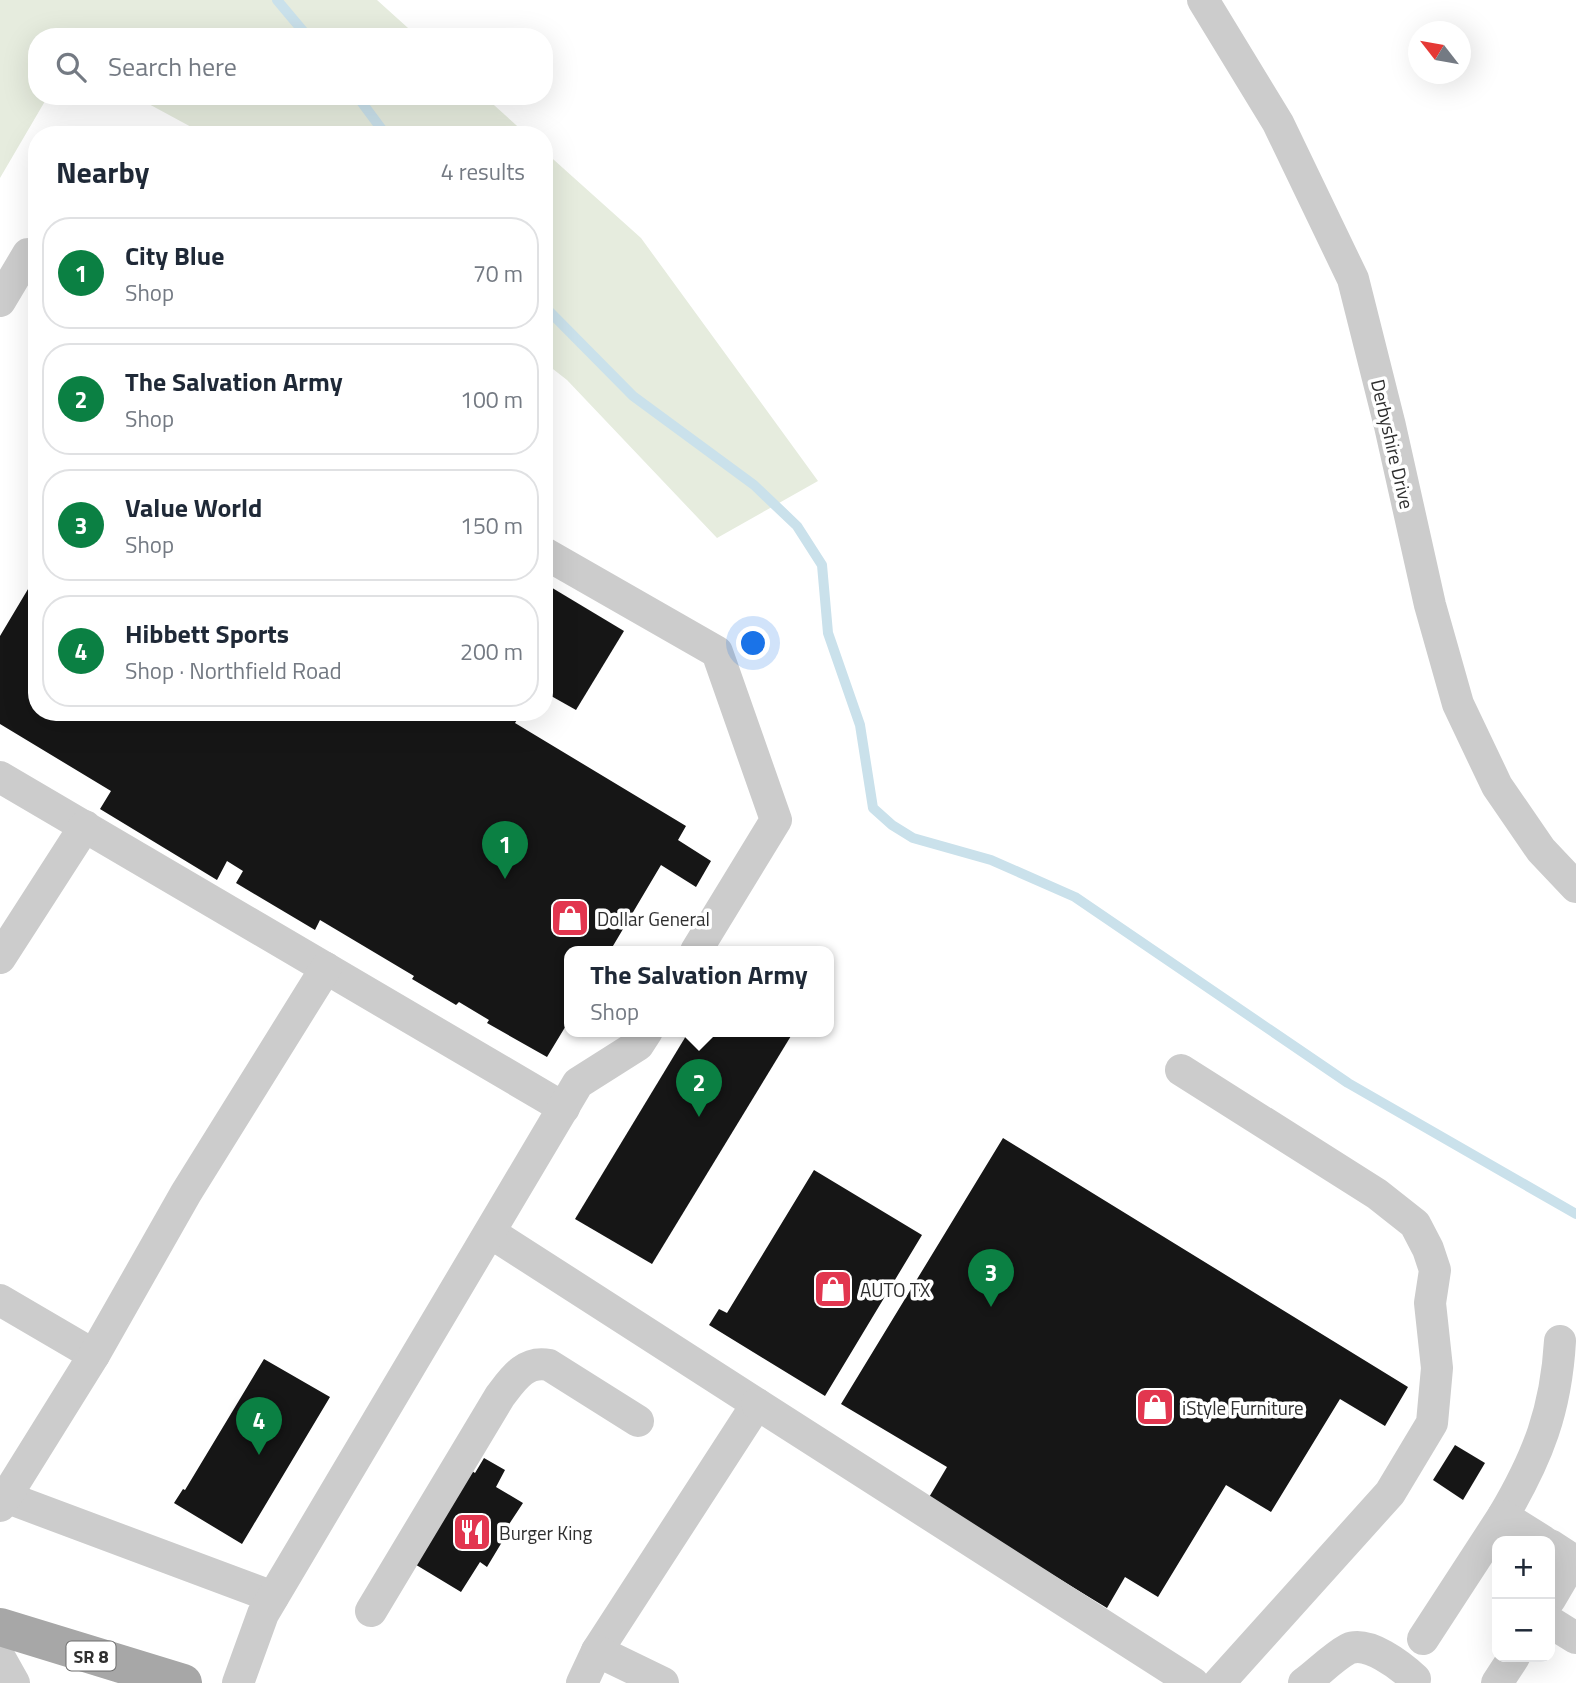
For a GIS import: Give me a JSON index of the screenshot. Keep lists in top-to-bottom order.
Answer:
{
  "streets": {
    "main road": ["SR 8"],
    "street": ["Derbyshire Drive"]
  },
  "places": {
    "shop": ["Dollar General", "AUTO TX", "iStyle Furniture"],
    "restaurant": ["Burger King"]
  },
  "north": "top left",
  "page": {
    "search": "Search here",
    "heading": ["Nearby", "4 results"],
    "list": [
      {
        "mark": "1",
        "name": "City Blue",
        "note": "Shop",
        "value": "70 m"
      },
      {
        "mark": "2",
        "name": "The Salvation Army",
        "note": "Shop",
        "value": "100 m"
      },
      {
        "mark": "3",
        "name": "Value World",
        "note": "Shop",
        "value": "150 m"
      },
      {
        "mark": "4",
        "name": "Hibbett Sports",
        "note": "Shop · Northfield Road",
        "value": "200 m"
      }
    ],
    "pins": [
      "1",
      "2",
      "3",
      "4"
    ],
    "popup": ["The Salvation Army", "Shop"],
    "map_buttons": ["+", "−"]
  }
}
